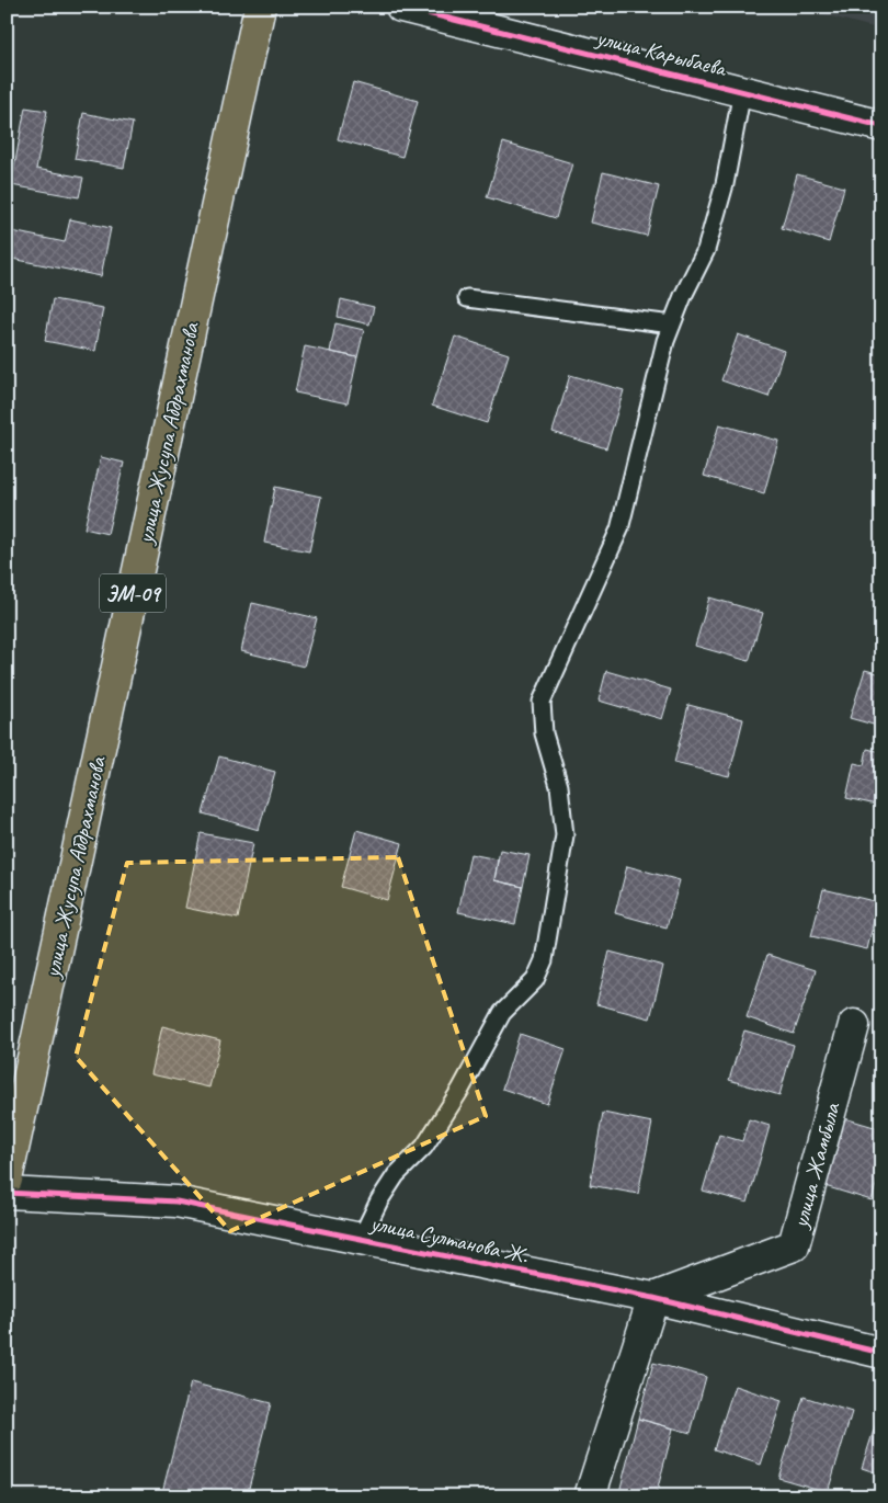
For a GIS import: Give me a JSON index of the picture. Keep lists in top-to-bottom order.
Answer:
{
  "streets": {
    "highway": ["улица Жусупа Абдрахманова", "ЭМ-09"],
    "street": ["улица Карыбаева", "улица Жамбыла", "улица Султанова Ж."]
  },
  "crossings": [
    ["улица Жамбыла", "улица Султанова Ж."]
  ]
}
